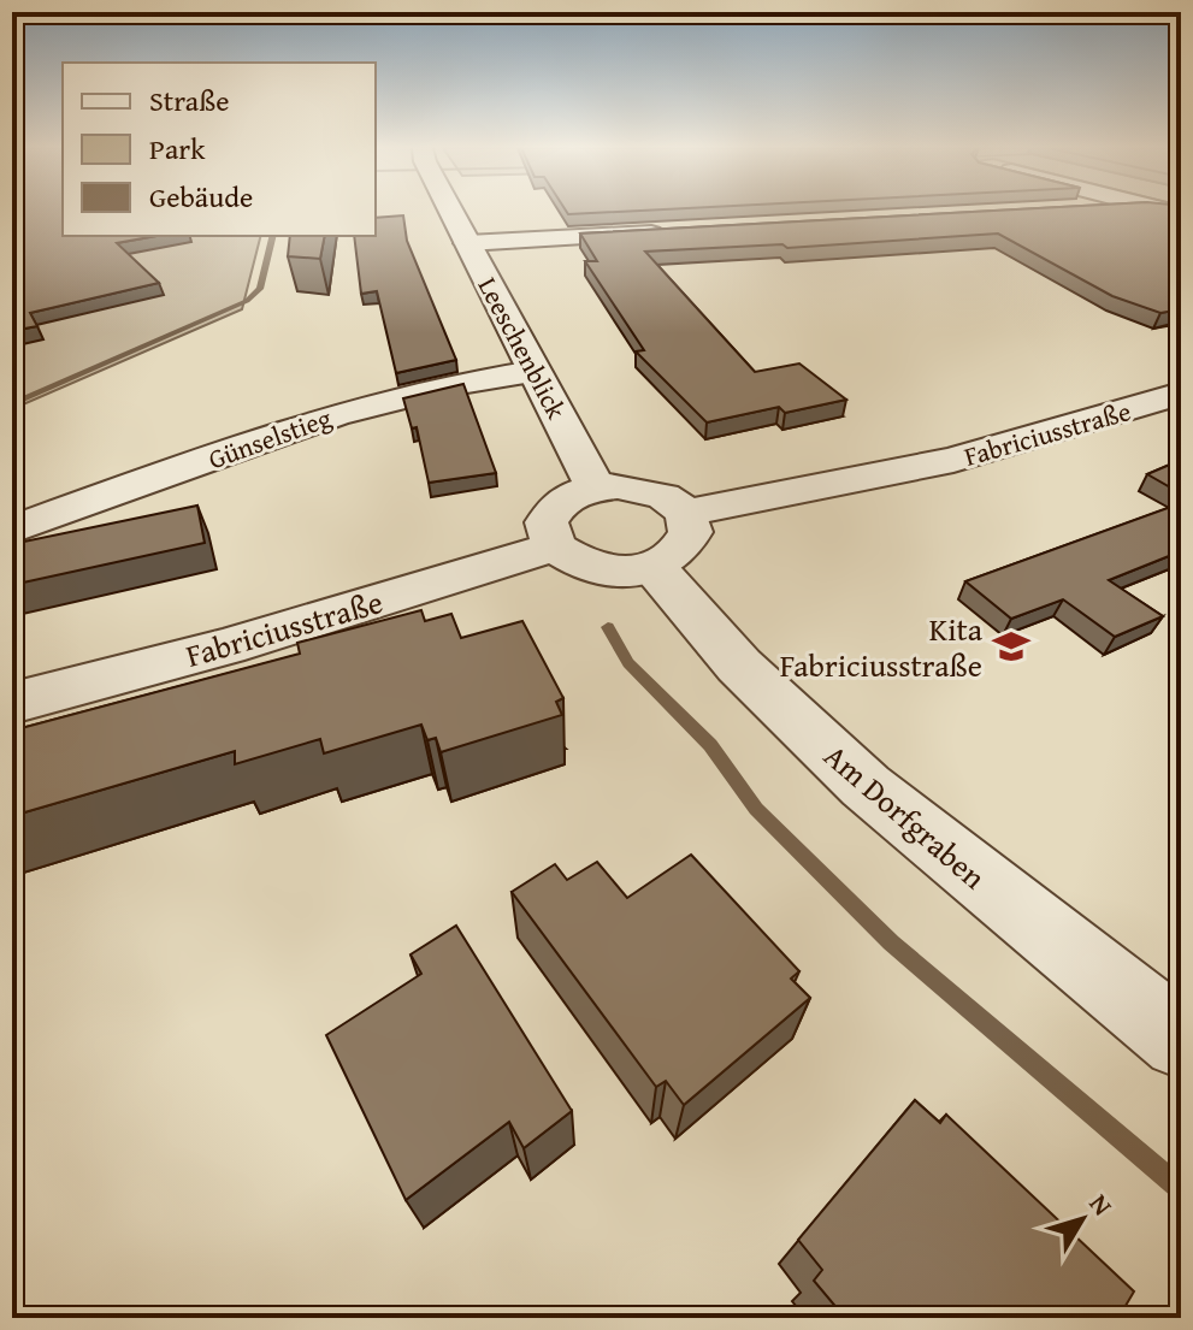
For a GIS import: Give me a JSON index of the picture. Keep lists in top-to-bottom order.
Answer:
{
  "streets": {
    "street": [
      "Leeschenblick",
      "Fabriciusstraße",
      "Günselstieg",
      "Am Dorfgraben"
    ]
  },
  "crossings": [
    ["Leeschenblick", "Fabriciusstraße"],
    ["Leeschenblick", "Günselstieg"],
    ["Leeschenblick", "Am Dorfgraben"],
    ["Fabriciusstraße", "Am Dorfgraben"]
  ],
  "places": {
    "school or university": ["Kita Fabriciusstraße"]
  },
  "legend": ["Straße", "Park", "Gebäude"],
  "north": "top right"
}
